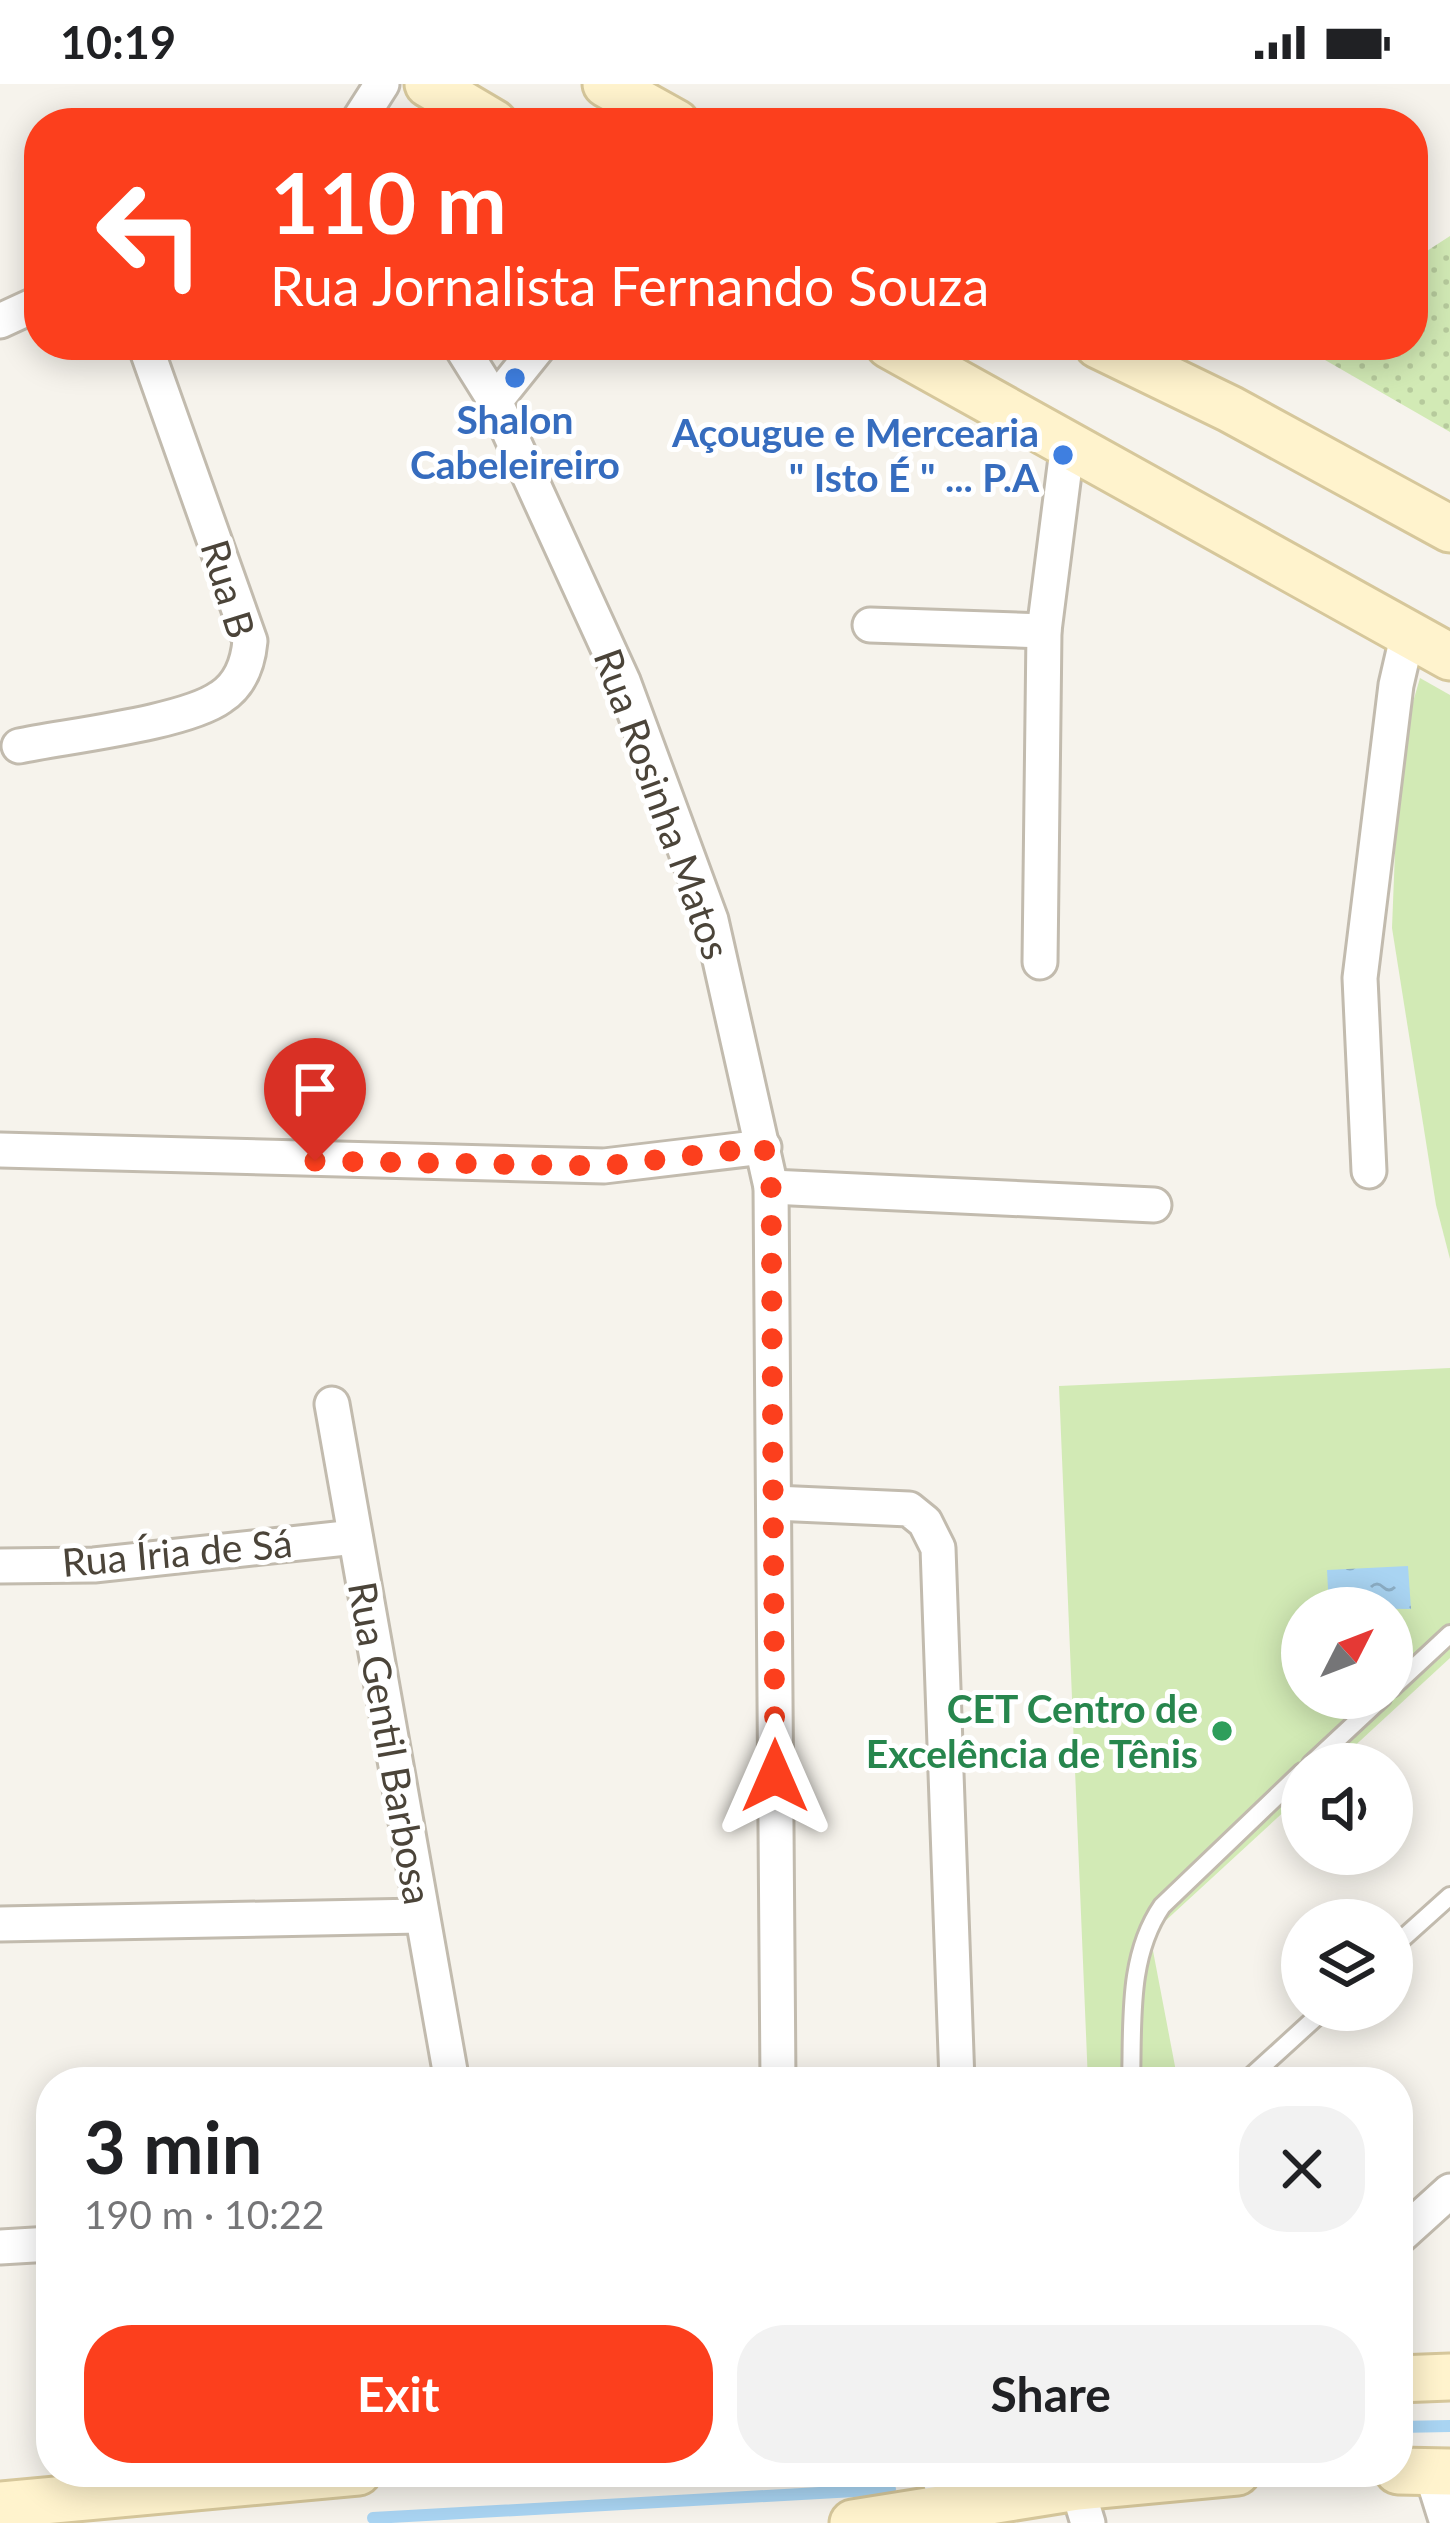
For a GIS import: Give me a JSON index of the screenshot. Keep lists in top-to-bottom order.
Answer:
{
  "streets": {
    "street": [
      "Rua B",
      "Rua Rosinha Matos",
      "Rua Íria de Sá",
      "Rua Gentil Barbosa"
    ]
  },
  "crossings": [
    ["Rua Íria de Sá", "Rua Gentil Barbosa"]
  ],
  "places": ["Shalon Cabeleireiro", "Açougue e Mercearia \" Isto É \" ... P.A", "CET Centro de Excelência de Tênis"],
  "north": "top right",
  "page": {
    "status": "10:19",
    "turn": ["110 m", "Rua Jornalista Fernando Souza"],
    "heading": ["3 min", "190 m · 10:22"],
    "buttons": ["Exit", "Share"]
  }
}
